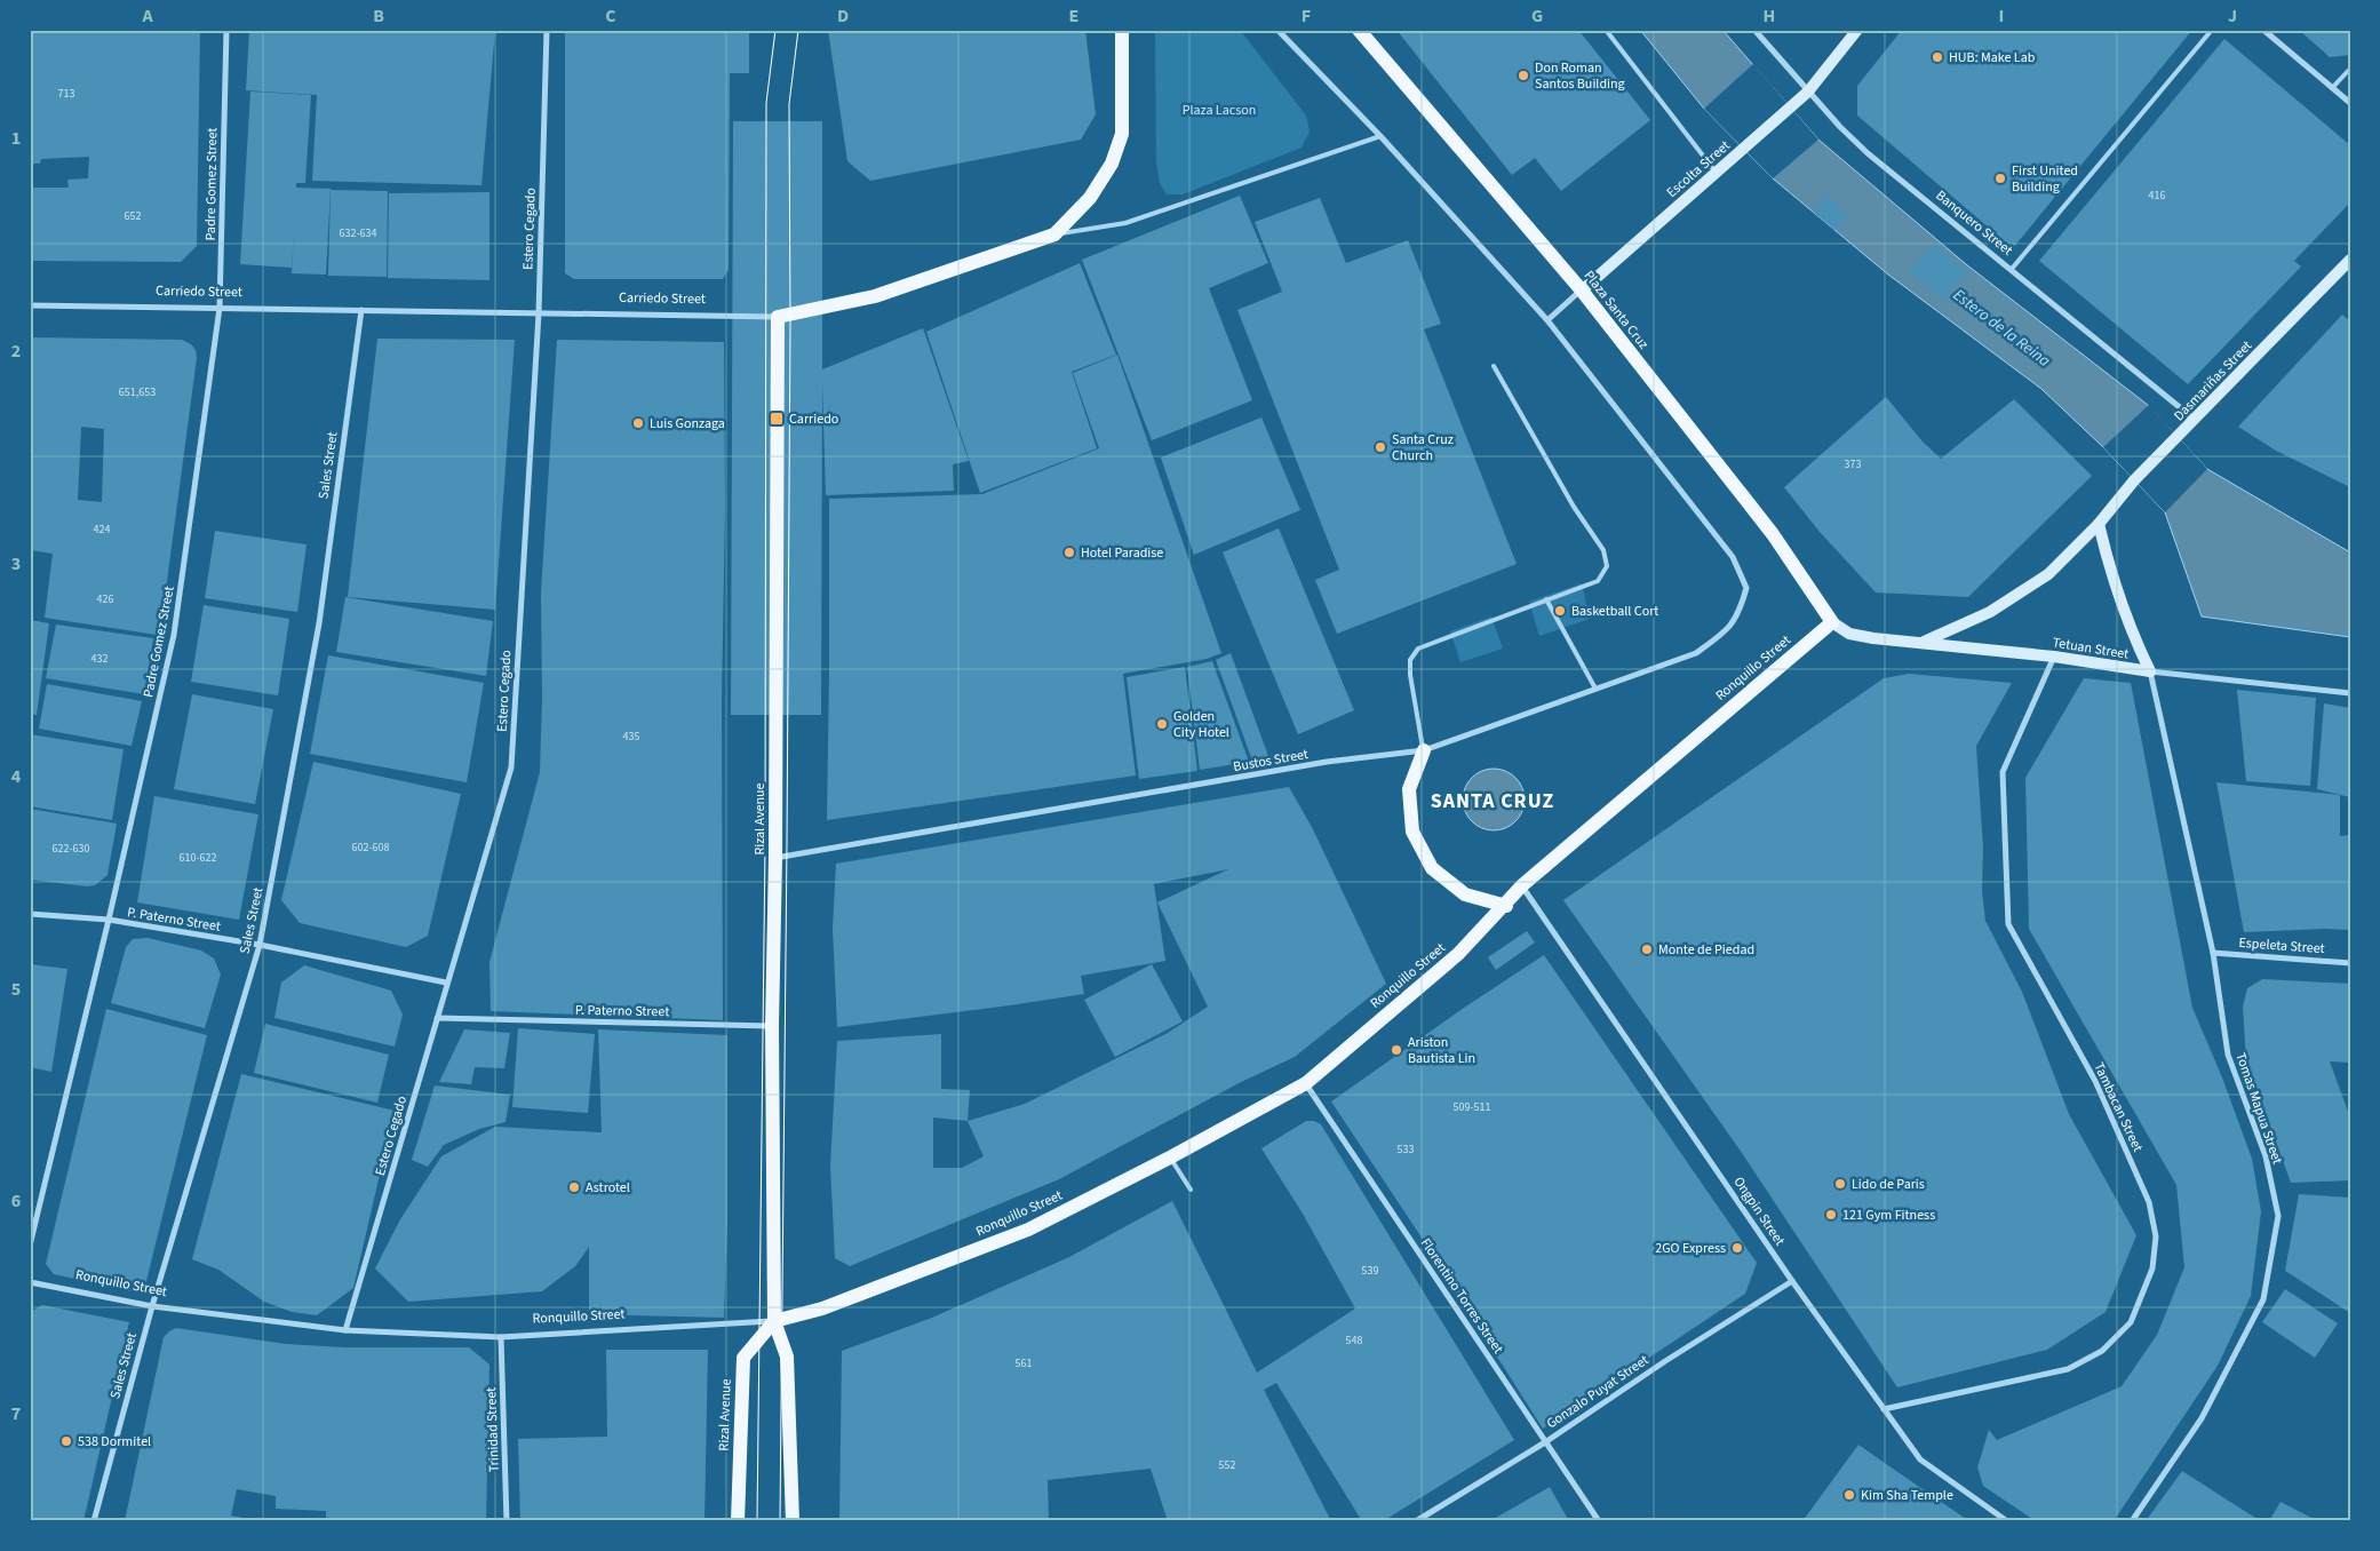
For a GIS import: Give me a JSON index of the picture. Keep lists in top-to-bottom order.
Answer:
{
  "streets": {
    "main road": [
      "Carriedo Street",
      "Plaza Santa Cruz",
      "Ronquillo Street",
      "Rizal Avenue"
    ],
    "street": [
      "Escolta Street",
      "Padre Gomez Street",
      "Banquero Street",
      "Estero Cegado",
      "Dasmariñas Street",
      "Sales Street",
      "Tetuan Street",
      "Bustos Street",
      "P. Paterno Street",
      "Espeleta Street",
      "Tambacan Street",
      "Tomas Mapua Street",
      "Ongpin Street",
      "Florentino Torres Street",
      "Gonzalo Puyat Street",
      "Trinidad Street"
    ]
  },
  "crossings": [
    ["Escolta Street", "Banquero Street"],
    ["Escolta Street", "Plaza Santa Cruz"],
    ["Escolta Street", "Bustos Street"],
    ["Padre Gomez Street", "Carriedo Street"],
    ["Padre Gomez Street", "P. Paterno Street"],
    ["Banquero Street", "Dasmariñas Street"],
    ["Estero Cegado", "Carriedo Street"],
    ["Estero Cegado", "Ronquillo Street"],
    ["Estero Cegado", "P. Paterno Street"],
    ["Carriedo Street", "Sales Street"],
    ["Carriedo Street", "Rizal Avenue"],
    ["Plaza Santa Cruz", "Tetuan Street"],
    ["Plaza Santa Cruz", "Ronquillo Street"],
    ["Dasmariñas Street", "Tetuan Street"],
    ["Sales Street", "Ronquillo Street"],
    ["Sales Street", "P. Paterno Street"],
    ["Tetuan Street", "Ronquillo Street"],
    ["Tetuan Street", "Tambacan Street"],
    ["Tetuan Street", "Tomas Mapua Street"],
    ["Ronquillo Street", "Rizal Avenue"],
    ["Ronquillo Street", "Ongpin Street"],
    ["Ronquillo Street", "Florentino Torres Street"],
    ["Ronquillo Street", "Trinidad Street"],
    ["Bustos Street", "Rizal Avenue"],
    ["Rizal Avenue", "P. Paterno Street"],
    ["Espeleta Street", "Tomas Mapua Street"],
    ["Tambacan Street", "Ongpin Street"],
    ["Ongpin Street", "Gonzalo Puyat Street"],
    ["Florentino Torres Street", "Gonzalo Puyat Street"]
  ],
  "districts": ["SANTA CRUZ"],
  "water": ["Estero de la Reina"],
  "parks": ["Plaza Lacson"],
  "places": {
    "other": [
      "HUB: Make Lab",
      "Don Roman Santos Building",
      "First United Building",
      "Luis Gonzaga",
      "Santa Cruz Church",
      "Hotel Paradise",
      "Basketball Cort",
      "Golden City Hotel",
      "Monte de Piedad",
      "Ariston Bautista Lin",
      "Lido de Paris",
      "Astrotel",
      "121 Gym Fitness",
      "2GO Express",
      "538 Dormitel",
      "Kim Sha Temple"
    ],
    "transit": ["Carriedo"]
  },
  "house_numbers": [
    "713",
    "416",
    "652",
    "632-634",
    "651,653",
    "373",
    "424",
    "426",
    "432",
    "435",
    "602-608",
    "622-630",
    "610-622",
    "509-511",
    "533",
    "539",
    "548",
    "561",
    "552"
  ],
  "grid": {
    "columns": [
      "A",
      "B",
      "C",
      "D",
      "E",
      "F",
      "G",
      "H",
      "I",
      "J"
    ],
    "rows": [
      "1",
      "2",
      "3",
      "4",
      "5",
      "6",
      "7"
    ]
  }
}
